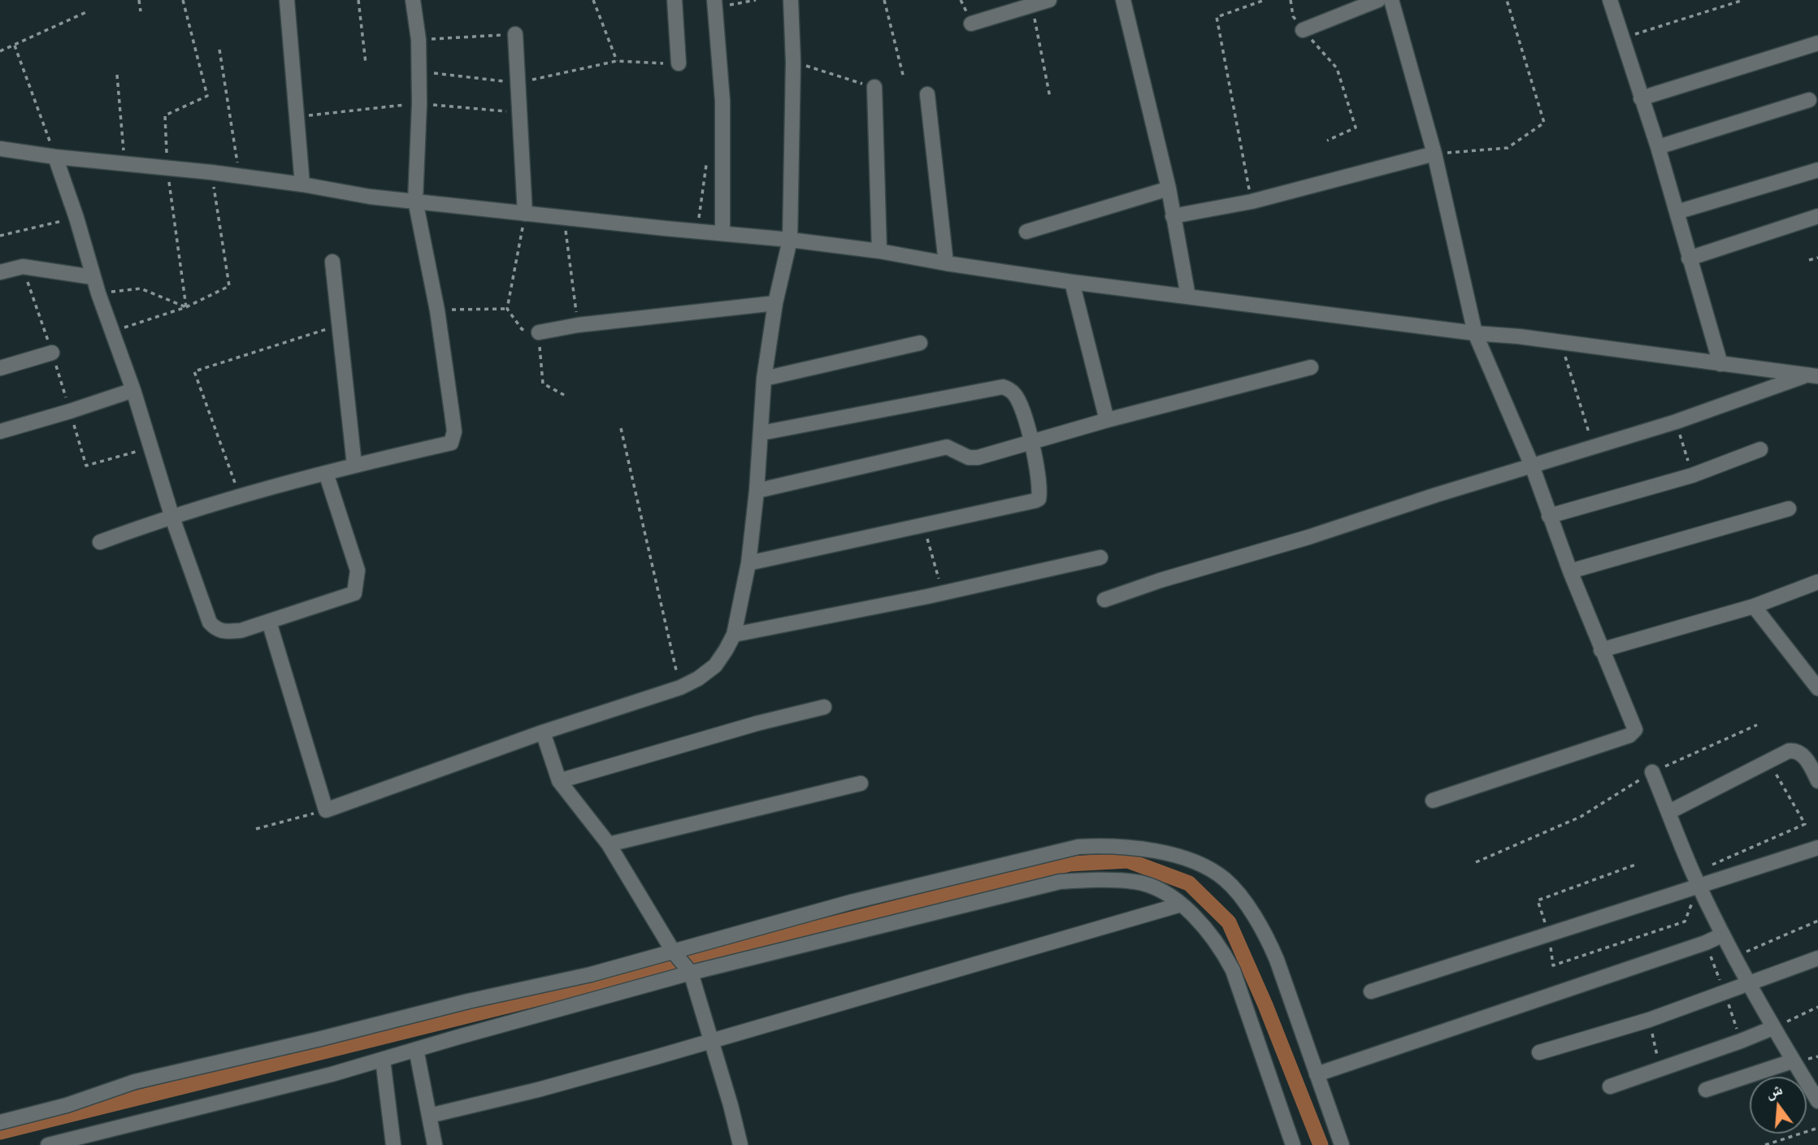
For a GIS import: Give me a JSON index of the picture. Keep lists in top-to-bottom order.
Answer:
{
  "north": "top"
}
